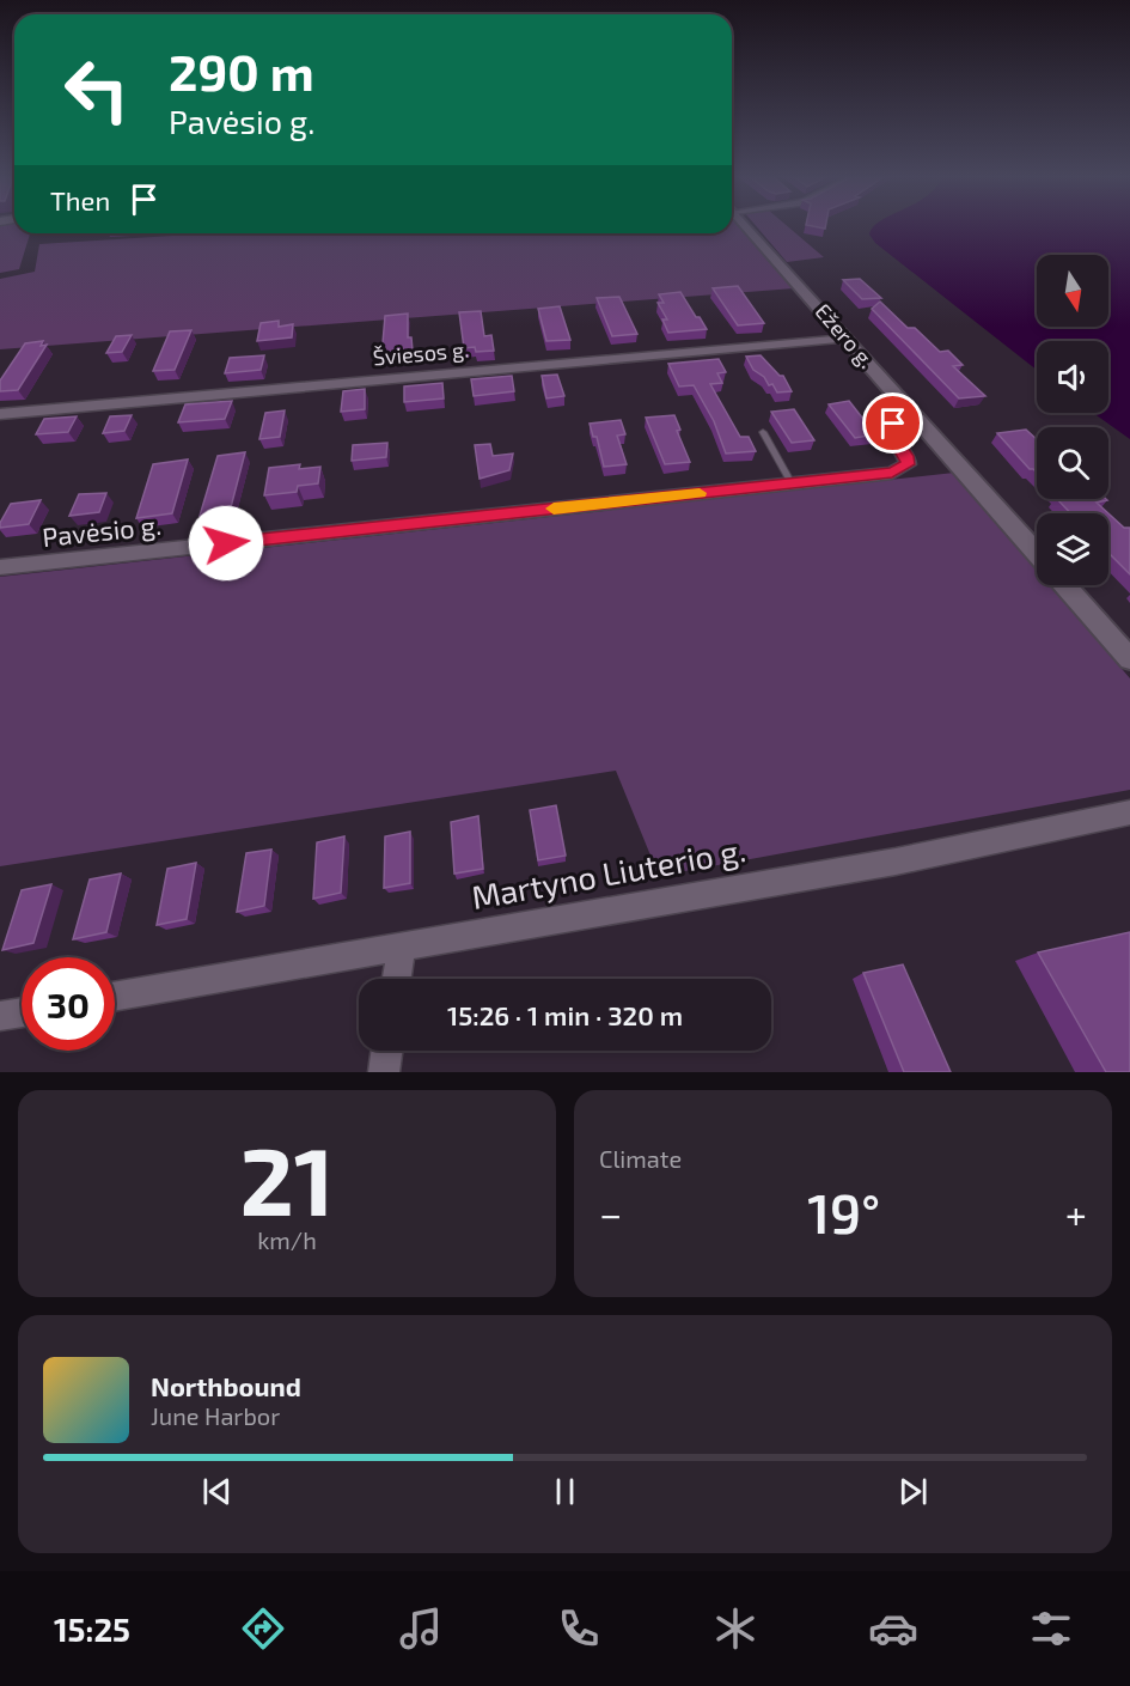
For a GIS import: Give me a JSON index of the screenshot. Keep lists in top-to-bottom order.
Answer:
{
  "streets": {
    "main road": ["Ežero g."],
    "street": ["Šviesos g.", "Pavėsio g.", "Martyno Liuterio g."]
  },
  "crossings": [
    ["Ežero g.", "Šviesos g."],
    ["Ežero g.", "Pavėsio g."]
  ],
  "north": "bottom",
  "page": {
    "turn": ["290 m", "Pavėsio g."],
    "then": "Then",
    "limit": "30",
    "trip": "15:26 · 1 min · 320 m",
    "tile": [
      ["21", "km/h"],
      "Climate"
    ],
    "heat": ["−", "19°", "+"],
    "song": ["Northbound", "June Harbor"],
    "tabs": "15:25"
  }
}
